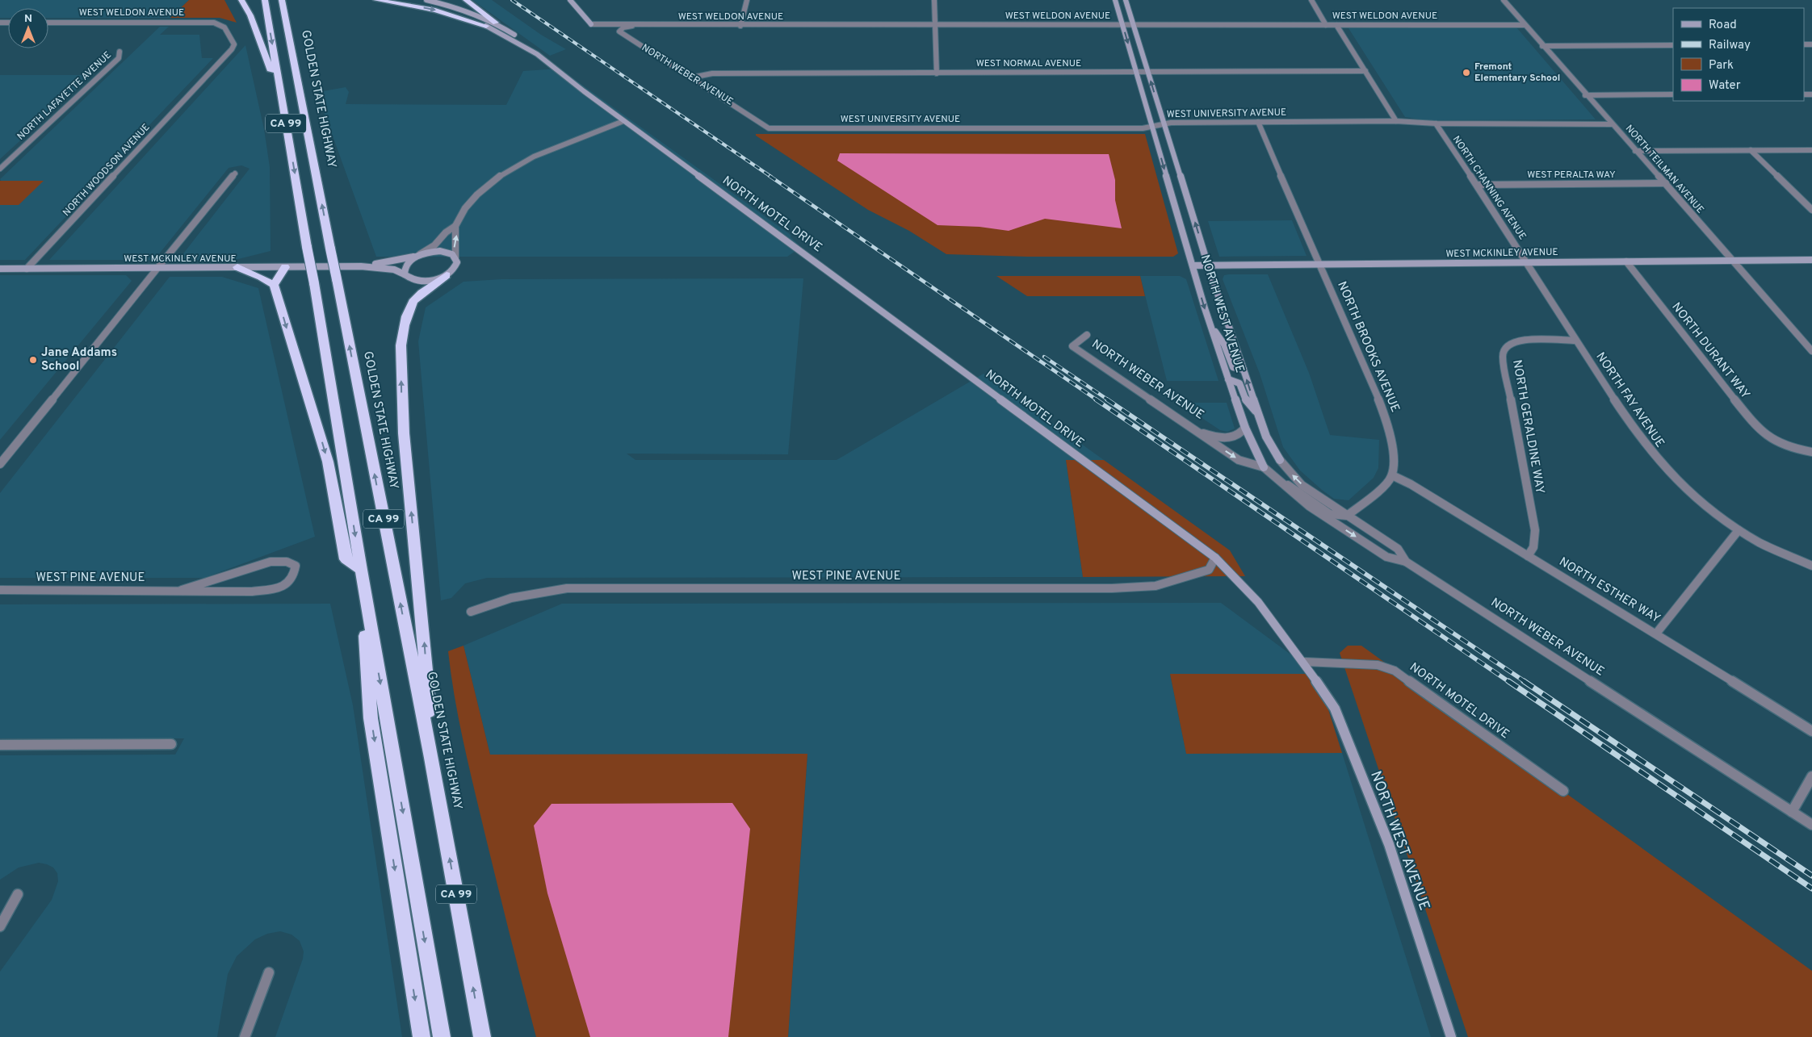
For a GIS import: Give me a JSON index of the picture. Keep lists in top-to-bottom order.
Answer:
{
  "streets": {
    "highway": ["GOLDEN STATE HIGHWAY", "CA 99"],
    "main road": ["NORTH MOTEL DRIVE", "WEST MCKINLEY AVENUE", "NORTH WEST AVENUE"],
    "street": [
      "WEST WELDON AVENUE",
      "WEST NORMAL AVENUE",
      "NORTH WEBER AVENUE",
      "NORTH LAFAYETTE AVENUE",
      "WEST UNIVERSITY AVENUE",
      "NORTH TEILMAN AVENUE",
      "NORTH WOODSON AVENUE",
      "WEST PERALTA WAY",
      "NORTH CHANNING AVENUE",
      "NORTH BROOKS AVENUE",
      "NORTH DURANT WAY",
      "NORTH FAY AVENUE",
      "NORTH GERALDINE WAY",
      "WEST PINE AVENUE",
      "NORTH ESTHER WAY"
    ]
  },
  "crossings": [
    ["WEST WELDON AVENUE", "NORTH WEBER AVENUE"],
    ["WEST WELDON AVENUE", "NORTH TEILMAN AVENUE"],
    ["WEST WELDON AVENUE", "NORTH WOODSON AVENUE"],
    ["WEST WELDON AVENUE", "NORTH WEST AVENUE"],
    ["WEST NORMAL AVENUE", "NORTH WEBER AVENUE"],
    ["WEST NORMAL AVENUE", "NORTH WEST AVENUE"],
    ["NORTH WEBER AVENUE", "WEST UNIVERSITY AVENUE"],
    ["NORTH WEBER AVENUE", "NORTH WEST AVENUE"],
    ["WEST UNIVERSITY AVENUE", "NORTH TEILMAN AVENUE"],
    ["WEST UNIVERSITY AVENUE", "NORTH CHANNING AVENUE"],
    ["WEST UNIVERSITY AVENUE", "NORTH WEST AVENUE"],
    ["WEST UNIVERSITY AVENUE", "NORTH BROOKS AVENUE"],
    ["NORTH TEILMAN AVENUE", "WEST PERALTA WAY"],
    ["NORTH TEILMAN AVENUE", "WEST MCKINLEY AVENUE"],
    ["NORTH WOODSON AVENUE", "WEST MCKINLEY AVENUE"],
    ["WEST PERALTA WAY", "NORTH CHANNING AVENUE"],
    ["NORTH CHANNING AVENUE", "WEST MCKINLEY AVENUE"],
    ["NORTH CHANNING AVENUE", "NORTH FAY AVENUE"],
    ["NORTH MOTEL DRIVE", "NORTH WEST AVENUE"],
    ["NORTH MOTEL DRIVE", "WEST PINE AVENUE"],
    ["WEST MCKINLEY AVENUE", "NORTH WEST AVENUE"],
    ["WEST MCKINLEY AVENUE", "NORTH BROOKS AVENUE"],
    ["WEST MCKINLEY AVENUE", "NORTH DURANT WAY"],
    ["WEST MCKINLEY AVENUE", "NORTH FAY AVENUE"],
    ["NORTH BROOKS AVENUE", "NORTH ESTHER WAY"],
    ["NORTH FAY AVENUE", "NORTH GERALDINE WAY"],
    ["NORTH GERALDINE WAY", "NORTH ESTHER WAY"]
  ],
  "places": ["Fremont Elementary School", "Jane Addams School"],
  "legend": [
    "Road",
    "Railway",
    "Park",
    "Water"
  ],
  "north": "top"
}
